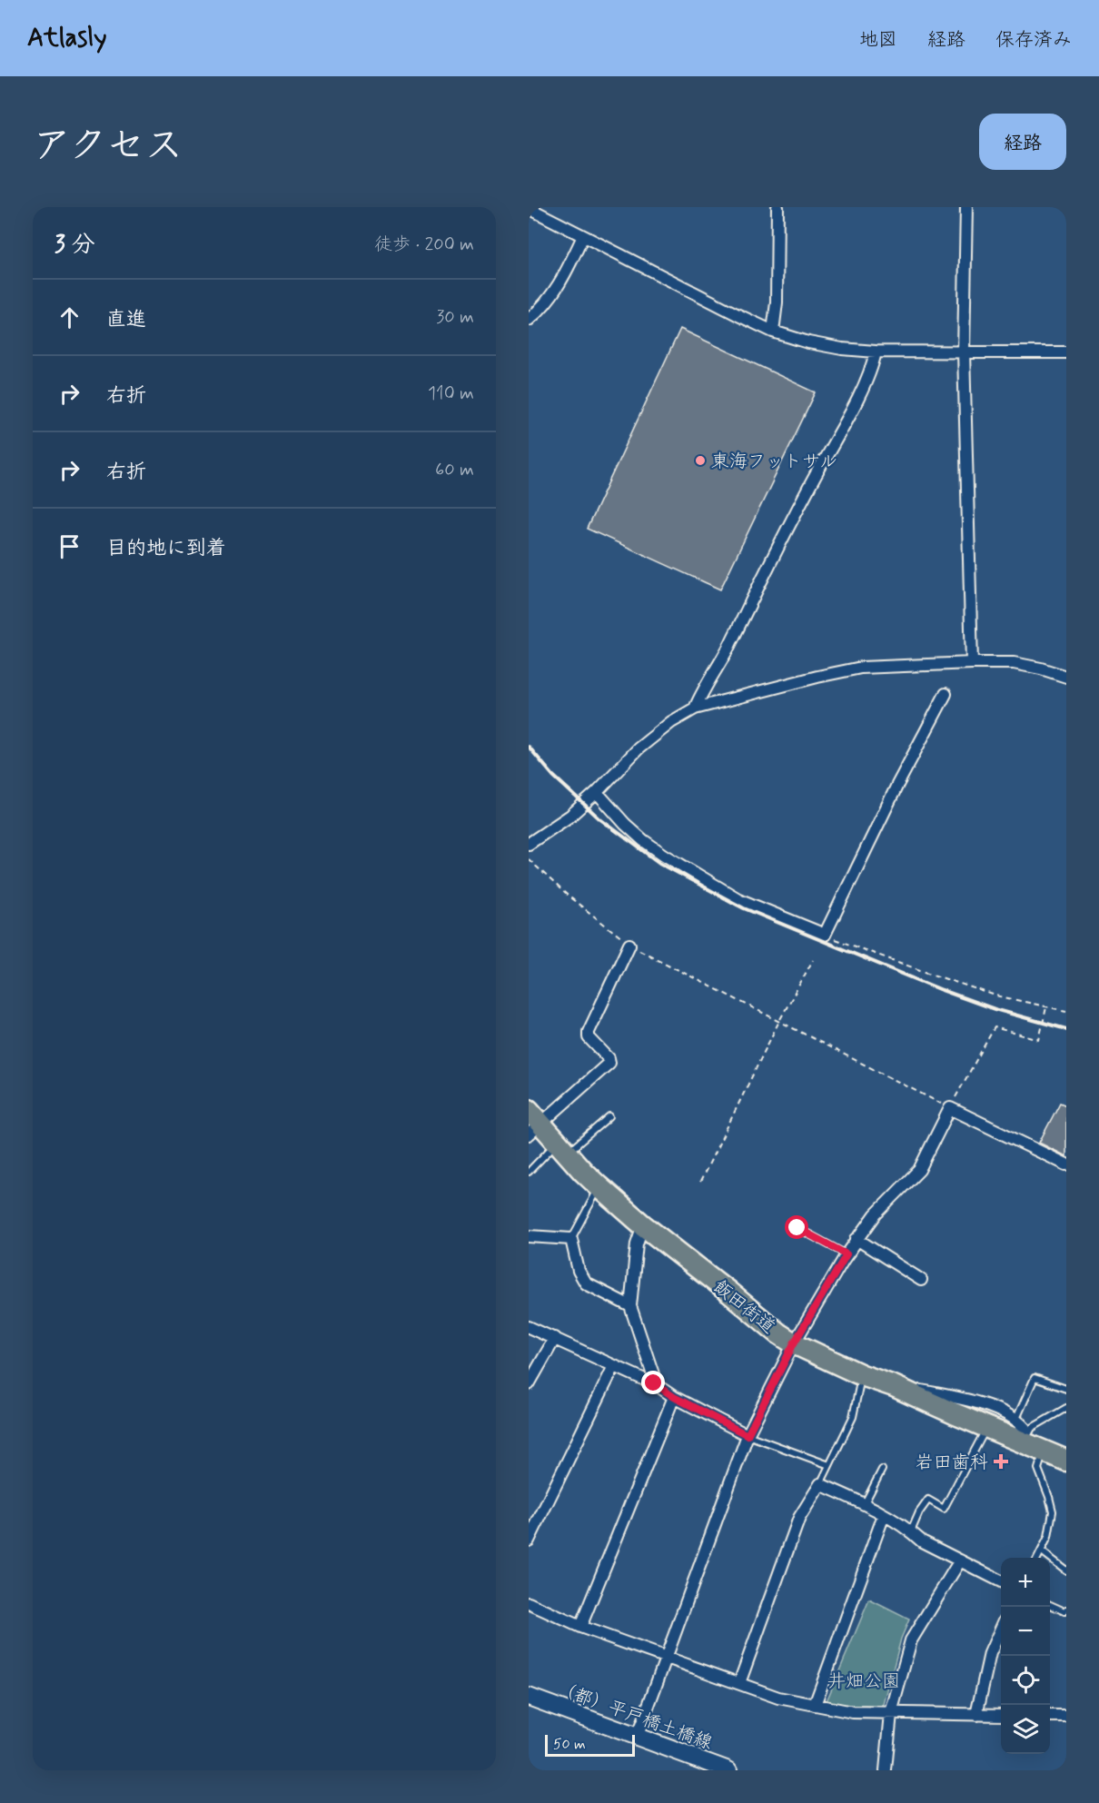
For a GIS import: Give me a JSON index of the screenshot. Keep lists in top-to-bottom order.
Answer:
{
  "streets": {
    "highway": ["飯田街道"],
    "street": ["（都）平戸橋土橋線"]
  },
  "parks": ["井畑公園"],
  "places": {
    "other": ["東海フットサル"],
    "health": ["岩田歯科"]
  },
  "scale_bar": "50 m",
  "page": {
    "header": "Atlasly",
    "nav": ["地図", "経路", "保存済み"],
    "title": "アクセス",
    "buttons": "経路",
    "heading": ["3 分", "徒歩 · 200 m"],
    "list": [
      ["直進", "30 m"],
      ["右折", "110 m"],
      ["右折", "60 m"],
      "目的地に到着"
    ],
    "map_buttons": ["+", "−"],
    "scale": "50 m"
  }
}
